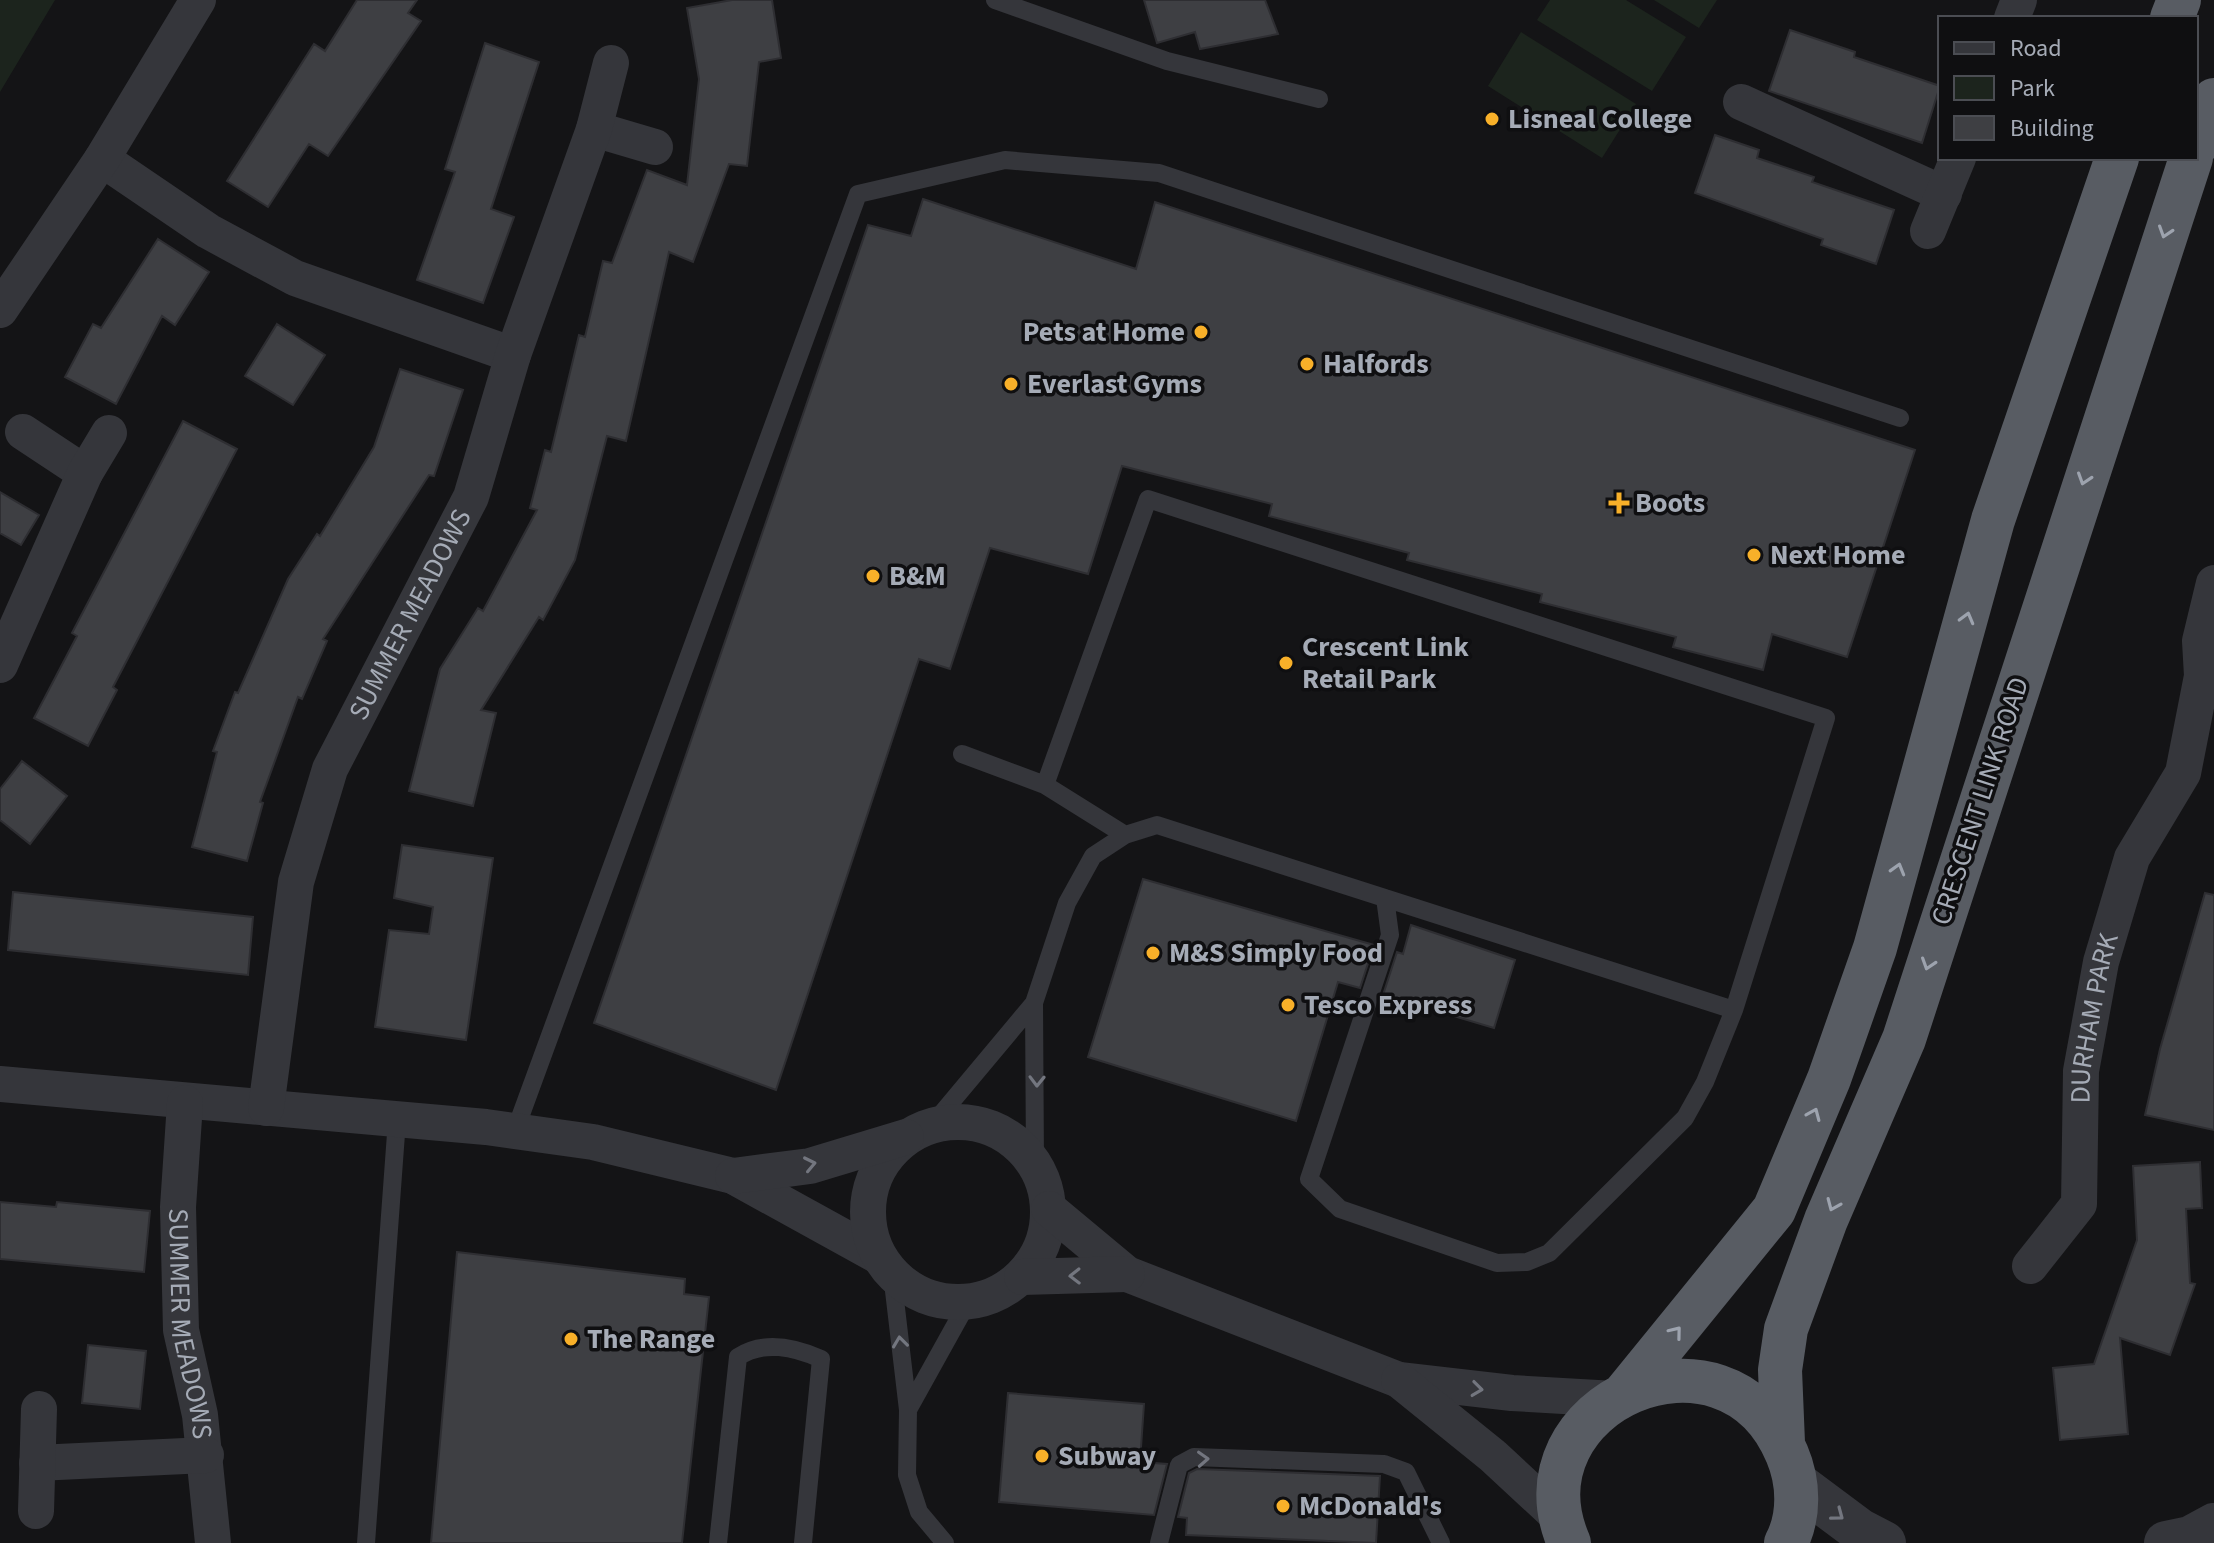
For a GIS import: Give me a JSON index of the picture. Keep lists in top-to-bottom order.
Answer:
{
  "streets": {
    "highway": ["CRESCENT LINK ROAD"],
    "street": ["SUMMER MEADOWS", "DURHAM PARK"]
  },
  "places": {
    "other": [
      "Lisneal College",
      "Pets at Home",
      "Halfords",
      "Everlast Gyms",
      "Next Home",
      "B&M",
      "Crescent Link Retail Park",
      "M&S Simply Food",
      "Tesco Express",
      "The Range",
      "Subway",
      "McDonald's"
    ],
    "health": ["Boots"]
  },
  "legend": ["Road", "Park", "Building"]
}
